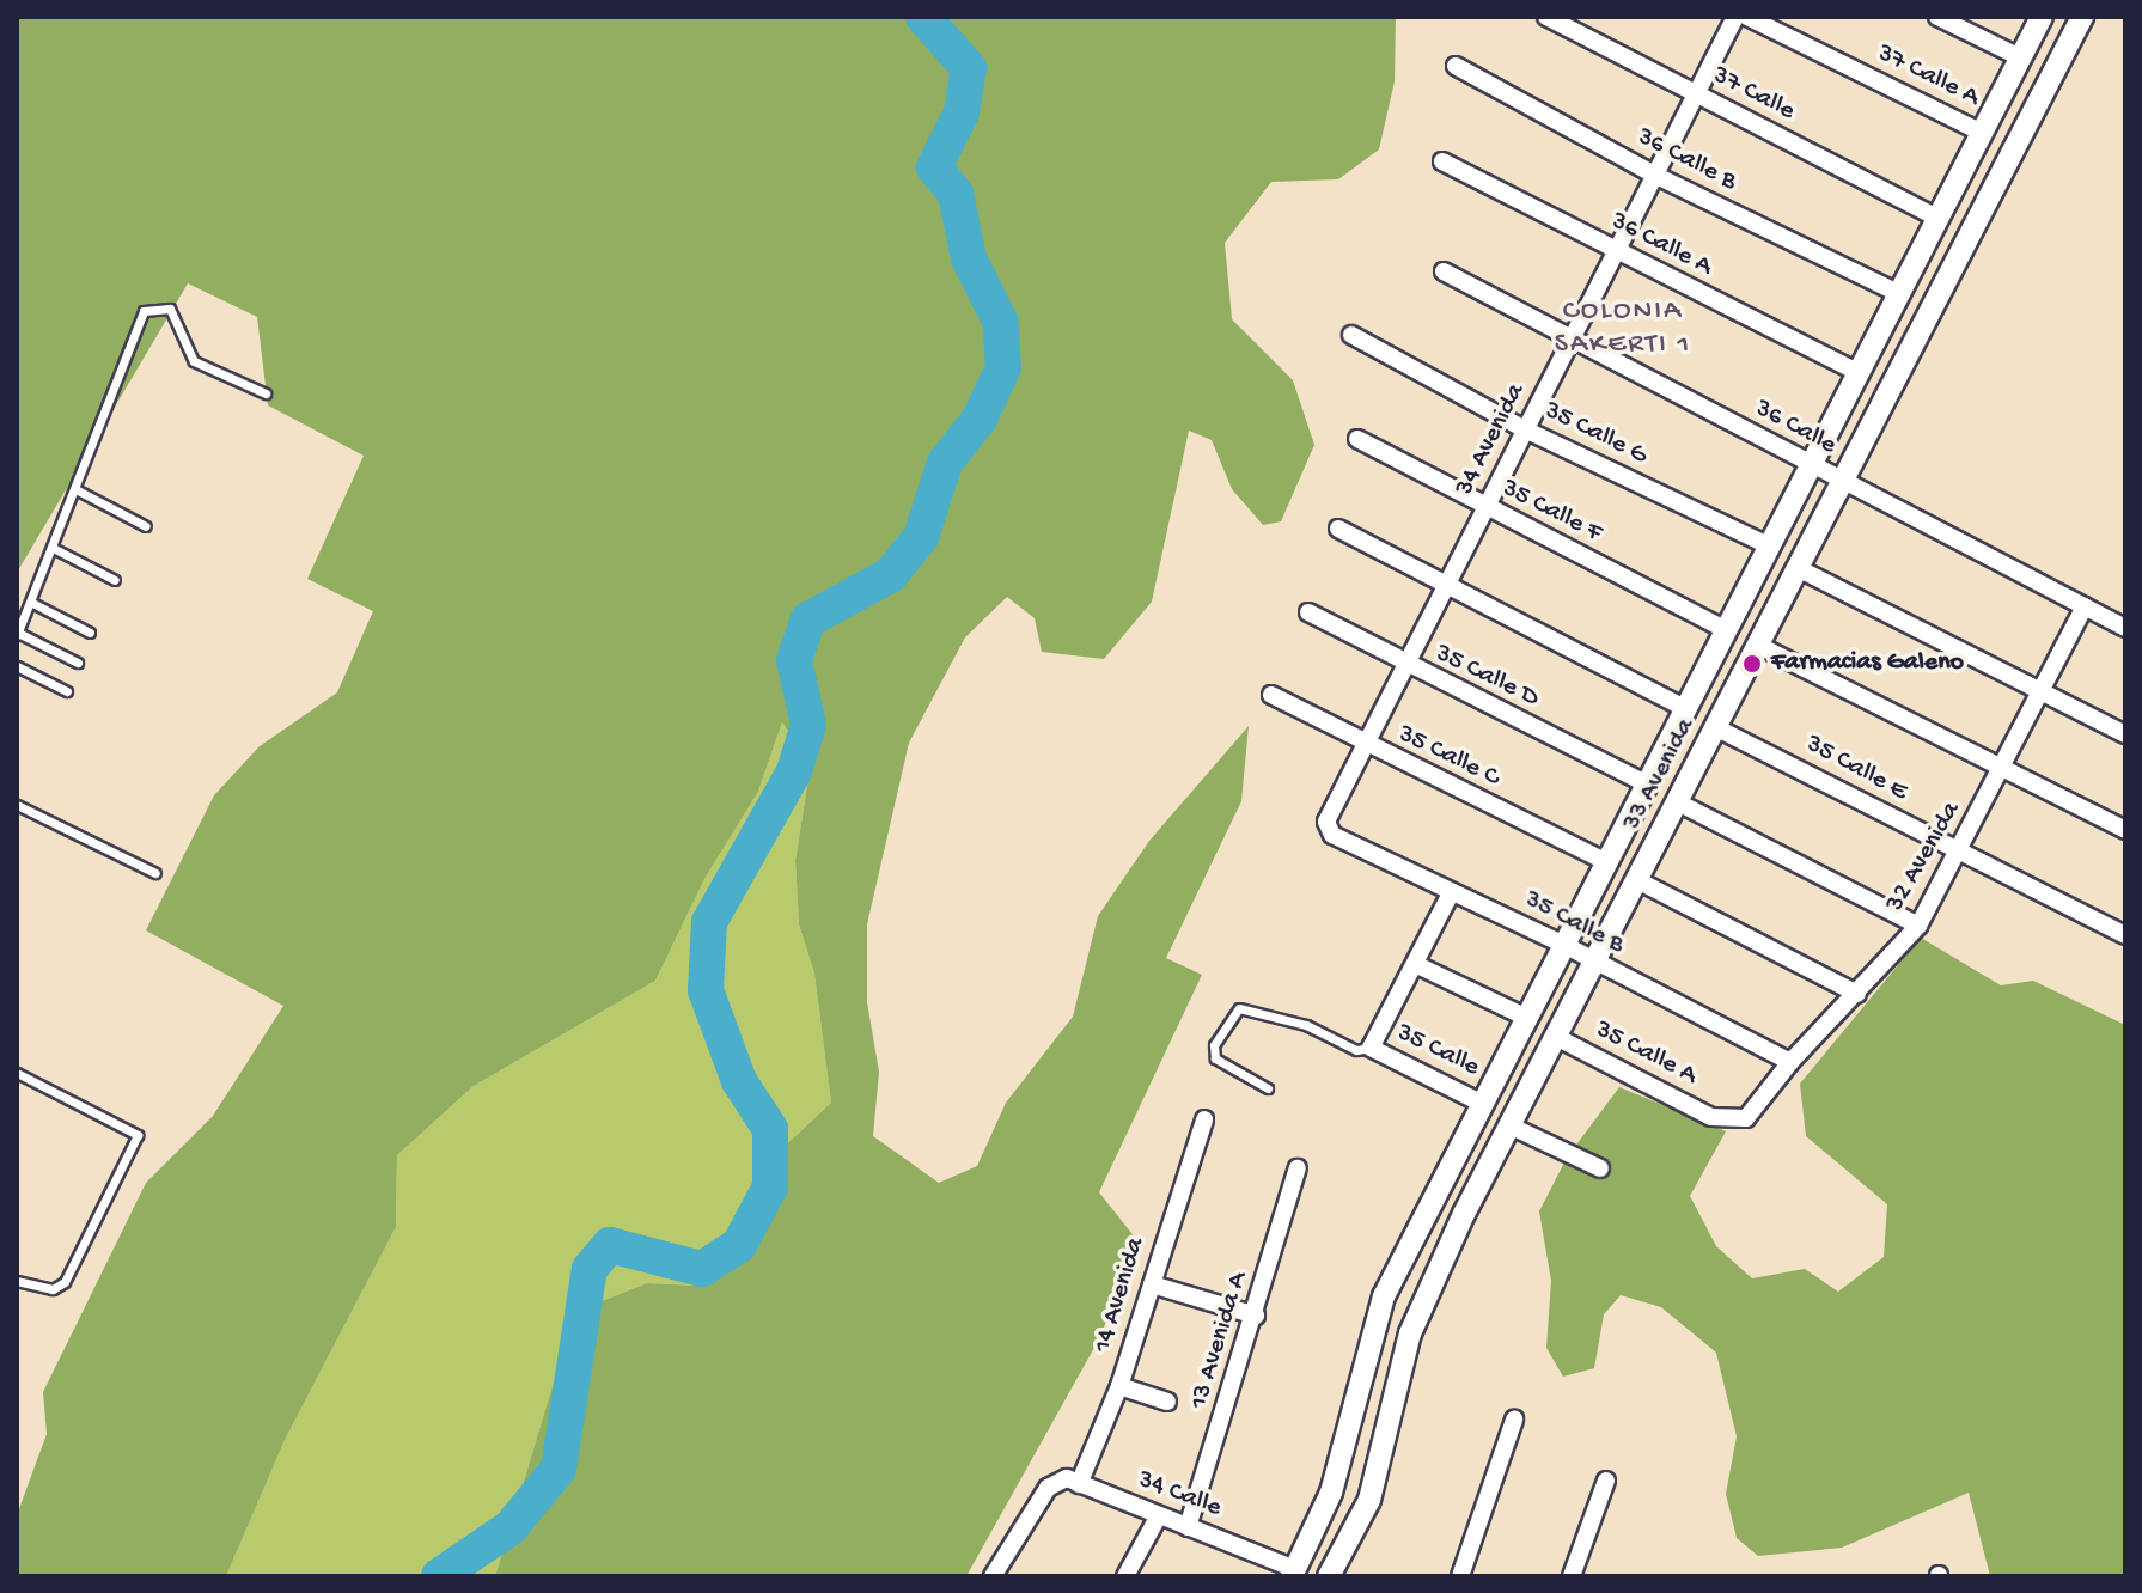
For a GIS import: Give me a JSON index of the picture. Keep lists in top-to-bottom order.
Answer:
{
  "streets": {
    "street": [
      "37 Calle A",
      "37 Calle",
      "36 Calle B",
      "36 Calle A",
      "36 Calle",
      "35 Calle G",
      "34 Avenida",
      "35 Calle F",
      "35 Calle D",
      "35 Calle C",
      "35 Calle E",
      "33 Avenida",
      "32 Avenida",
      "35 Calle B",
      "35 Calle",
      "35 Calle A",
      "14 Avenida",
      "13 Avenida A",
      "34 Calle"
    ]
  },
  "crossings": [
    ["37 Calle A", "33 Avenida"],
    ["37 Calle", "34 Avenida"],
    ["37 Calle", "33 Avenida"],
    ["36 Calle B", "34 Avenida"],
    ["36 Calle B", "33 Avenida"],
    ["36 Calle A", "34 Avenida"],
    ["36 Calle A", "33 Avenida"],
    ["36 Calle", "34 Avenida"],
    ["36 Calle", "33 Avenida"],
    ["36 Calle", "32 Avenida"],
    ["35 Calle G", "34 Avenida"],
    ["35 Calle G", "33 Avenida"],
    ["34 Avenida", "35 Calle F"],
    ["34 Avenida", "35 Calle D"],
    ["34 Avenida", "35 Calle C"],
    ["34 Avenida", "35 Calle B"],
    ["35 Calle F", "33 Avenida"],
    ["35 Calle D", "33 Avenida"],
    ["35 Calle C", "33 Avenida"],
    ["35 Calle E", "33 Avenida"],
    ["35 Calle E", "32 Avenida"],
    ["33 Avenida", "35 Calle B"],
    ["33 Avenida", "35 Calle"],
    ["33 Avenida", "35 Calle A"],
    ["33 Avenida", "34 Calle"],
    ["32 Avenida", "35 Calle B"],
    ["32 Avenida", "35 Calle A"],
    ["14 Avenida", "34 Calle"],
    ["13 Avenida A", "34 Calle"]
  ],
  "districts": ["COLONIA SAKERTI 1"],
  "places": ["Farmacias Galeno"]
}
